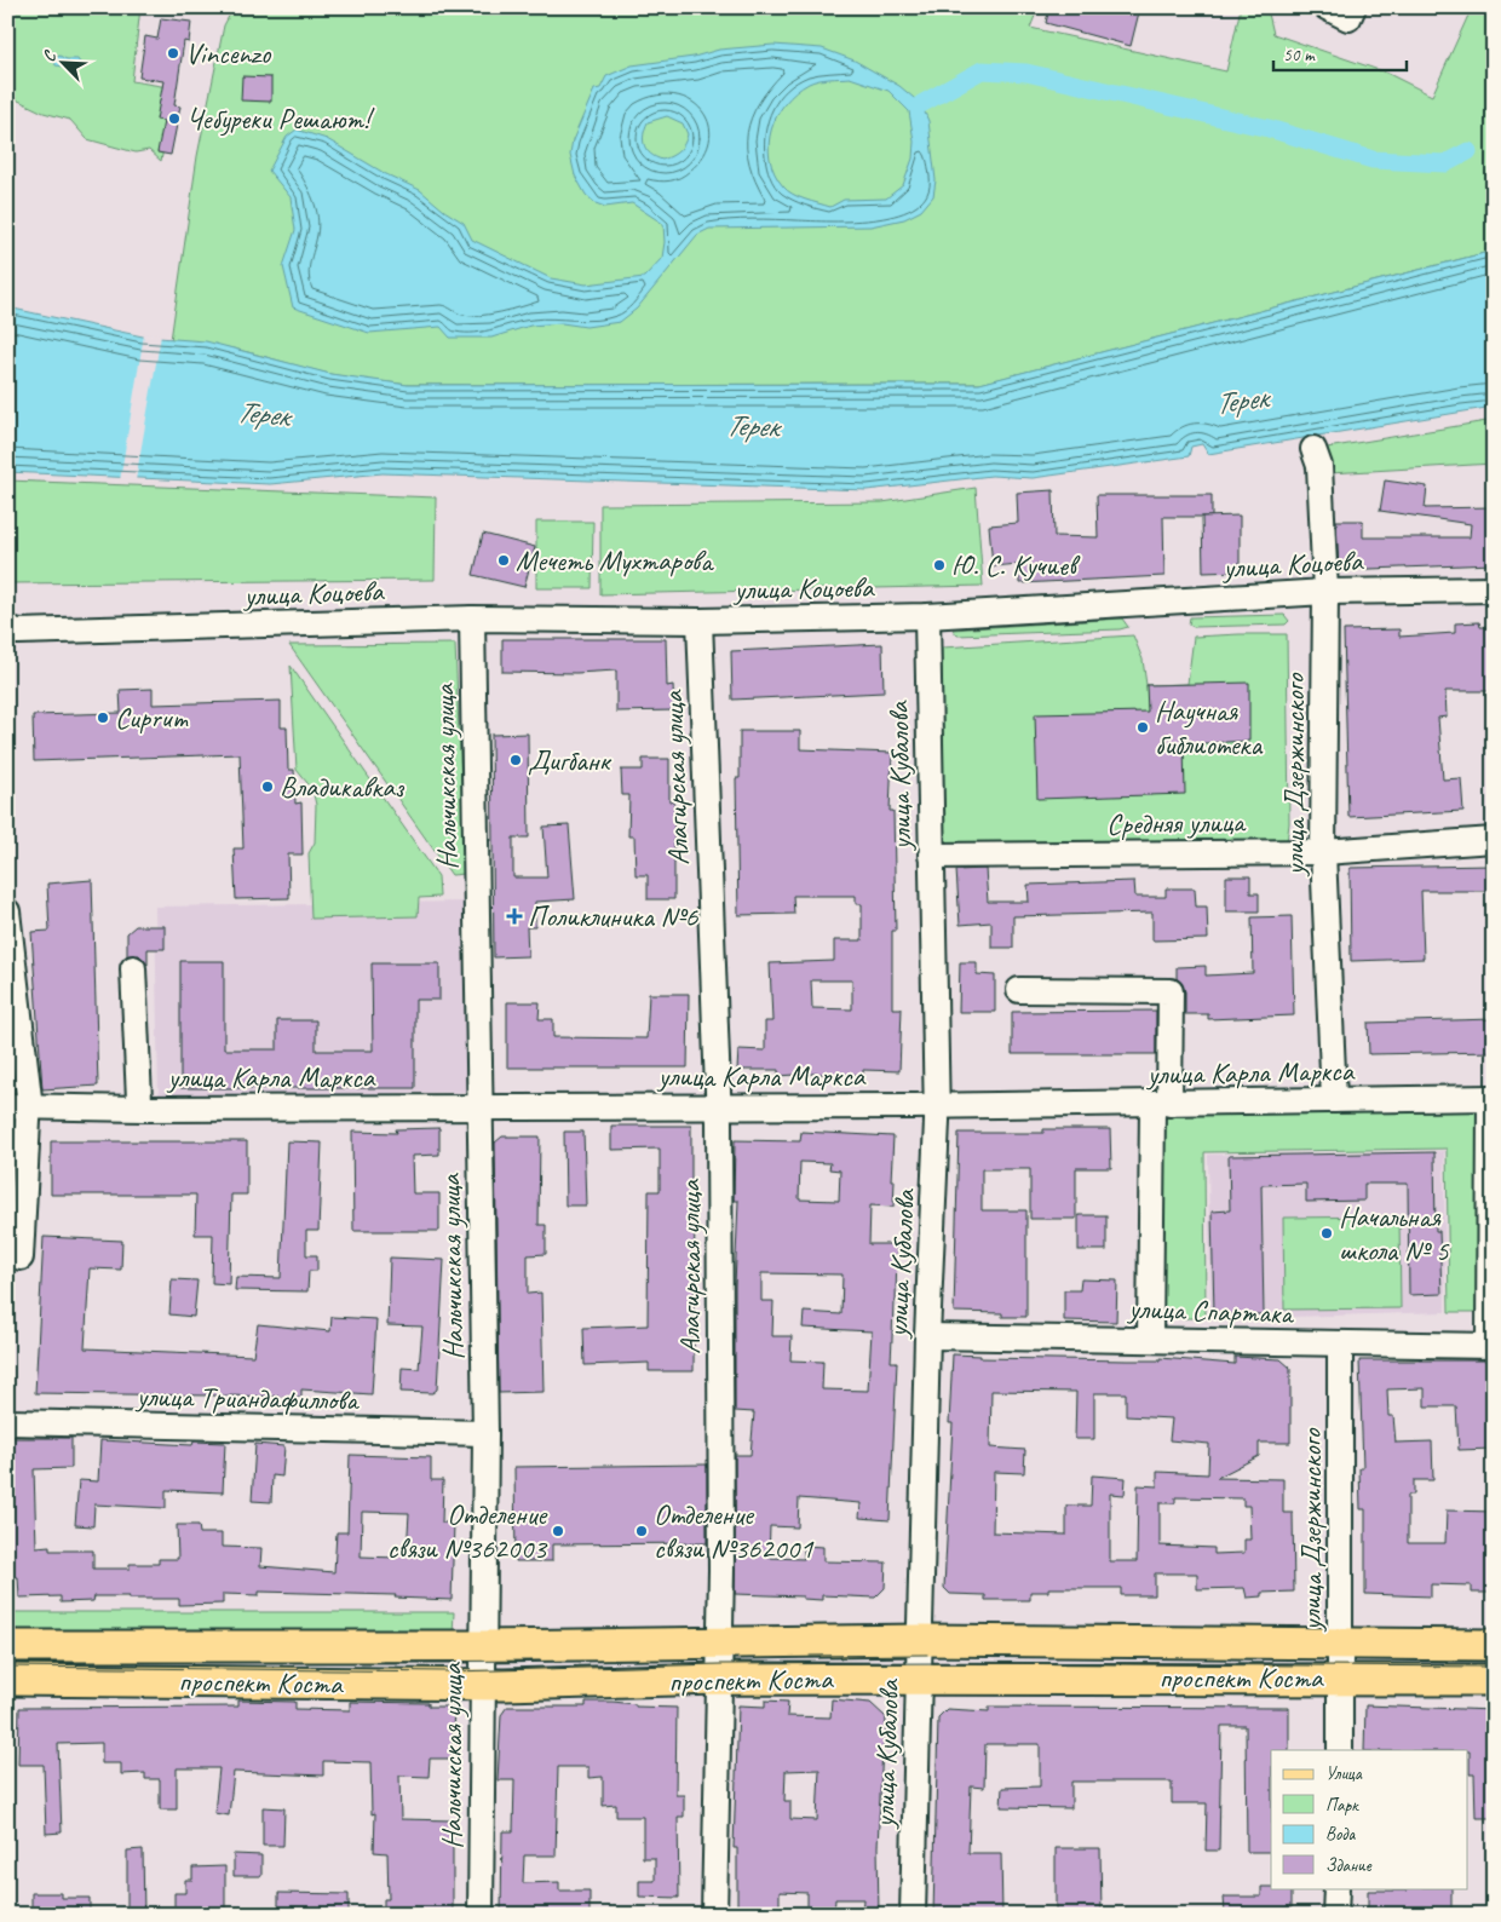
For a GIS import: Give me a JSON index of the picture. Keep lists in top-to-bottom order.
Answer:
{
  "streets": {
    "main road": ["проспект Коста"],
    "street": [
      "улица Коцоева",
      "улица Дзержинского",
      "улица Кубалова",
      "Нальчикская улица",
      "Алагирская улица",
      "Средняя улица",
      "улица Карла Маркса",
      "улица Спартака",
      "улица Триандафиллова"
    ]
  },
  "crossings": [
    ["улица Коцоева", "улица Дзержинского"],
    ["улица Коцоева", "улица Кубалова"],
    ["улица Коцоева", "Нальчикская улица"],
    ["улица Коцоева", "Алагирская улица"],
    ["улица Дзержинского", "Средняя улица"],
    ["улица Дзержинского", "улица Карла Маркса"],
    ["улица Дзержинского", "улица Спартака"],
    ["улица Дзержинского", "проспект Коста"],
    ["улица Кубалова", "Средняя улица"],
    ["улица Кубалова", "улица Карла Маркса"],
    ["улица Кубалова", "улица Спартака"],
    ["улица Кубалова", "проспект Коста"],
    ["Нальчикская улица", "улица Карла Маркса"],
    ["Нальчикская улица", "улица Триандафиллова"],
    ["Нальчикская улица", "проспект Коста"],
    ["Алагирская улица", "улица Карла Маркса"],
    ["Алагирская улица", "проспект Коста"]
  ],
  "water": ["Терек"],
  "places": {
    "other": [
      "Vincenzo",
      "Чебуреки Решают!",
      "Мечеть Мухтарова",
      "Ю. С. Кучиев",
      "Cuprum",
      "Научная библиотека",
      "Дигбанк",
      "Владикавказ",
      "Начальная школа № 5",
      "Отделение связи №362003",
      "Отделение связи №362001"
    ],
    "health": ["Поликлиника №6"]
  },
  "legend": [
    "Улица",
    "Парк",
    "Вода",
    "Здание"
  ],
  "scale_bar": "50 m",
  "north": "top left"
}
